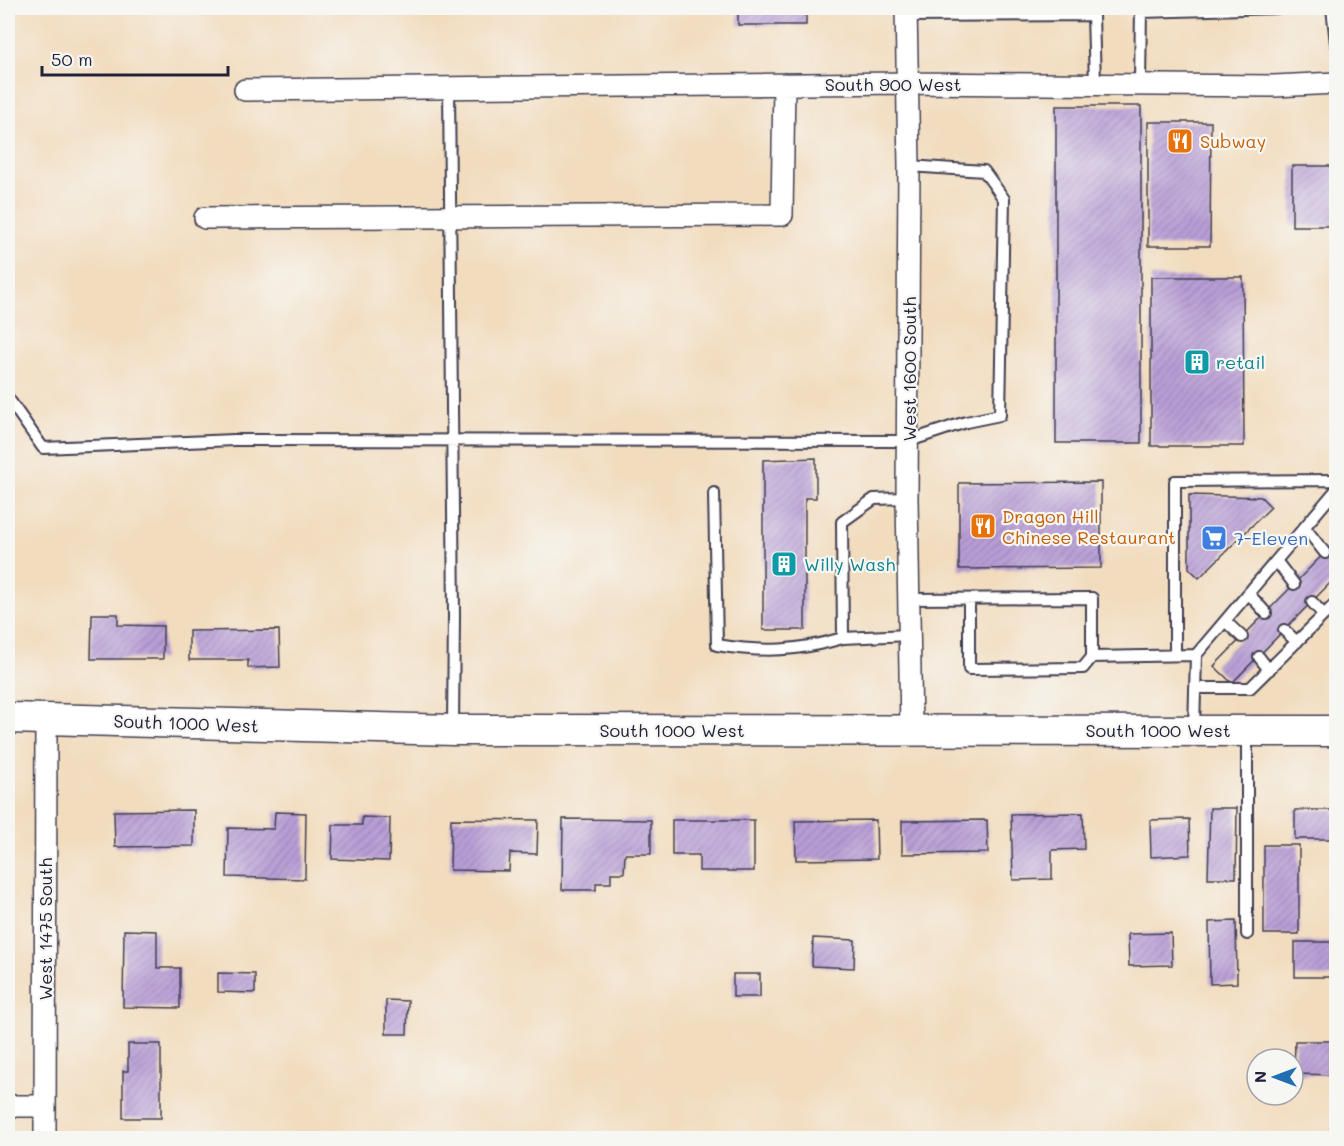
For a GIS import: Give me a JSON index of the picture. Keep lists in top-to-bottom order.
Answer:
{
  "streets": {
    "main road": ["South 1000 West"],
    "street": ["South 900 West", "West 1600 South", "West 1475 South"]
  },
  "crossings": [
    ["South 900 West", "West 1600 South"],
    ["West 1600 South", "South 1000 West"],
    ["South 1000 West", "West 1475 South"]
  ],
  "places": {
    "restaurant": ["Subway", "Dragon Hill Chinese Restaurant"],
    "building": ["retail", "Willy Wash"],
    "supermarket": ["7-Eleven"]
  },
  "scale_bar": "50 m",
  "north": "left"
}
